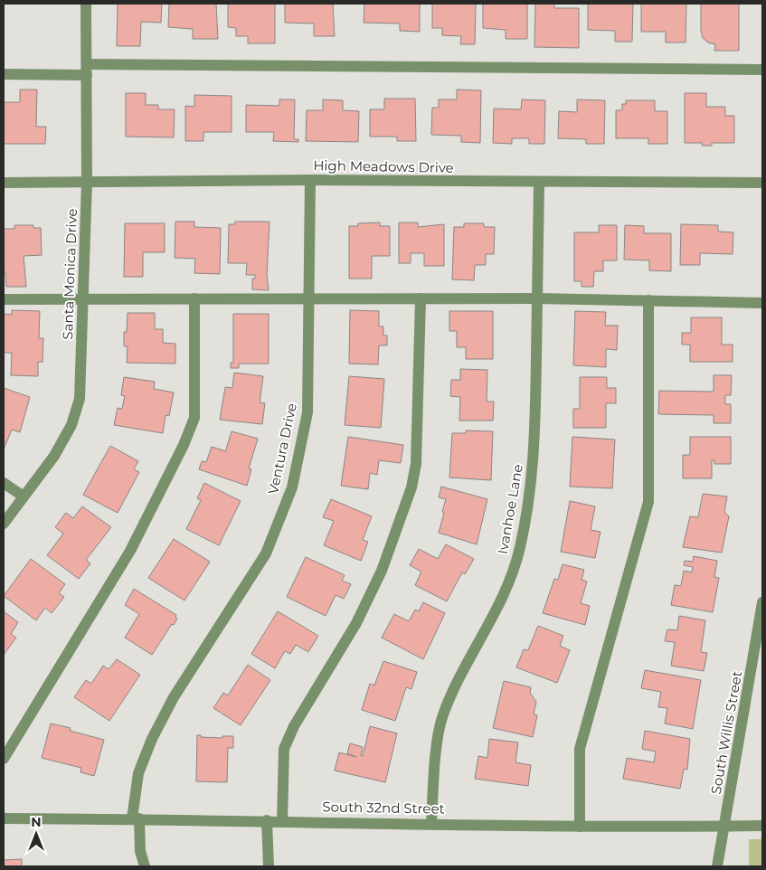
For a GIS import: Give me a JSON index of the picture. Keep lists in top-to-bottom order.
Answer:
{
  "streets": {
    "street": [
      "High Meadows Drive",
      "Santa Monica Drive",
      "Ventura Drive",
      "Ivanhoe Lane",
      "South Willis Street",
      "South 32nd Street"
    ]
  },
  "crossings": [
    ["High Meadows Drive", "Santa Monica Drive"],
    ["High Meadows Drive", "Ventura Drive"],
    ["High Meadows Drive", "Ivanhoe Lane"],
    ["Ventura Drive", "South 32nd Street"],
    ["Ivanhoe Lane", "South 32nd Street"],
    ["South Willis Street", "South 32nd Street"]
  ],
  "north": "top"
}
